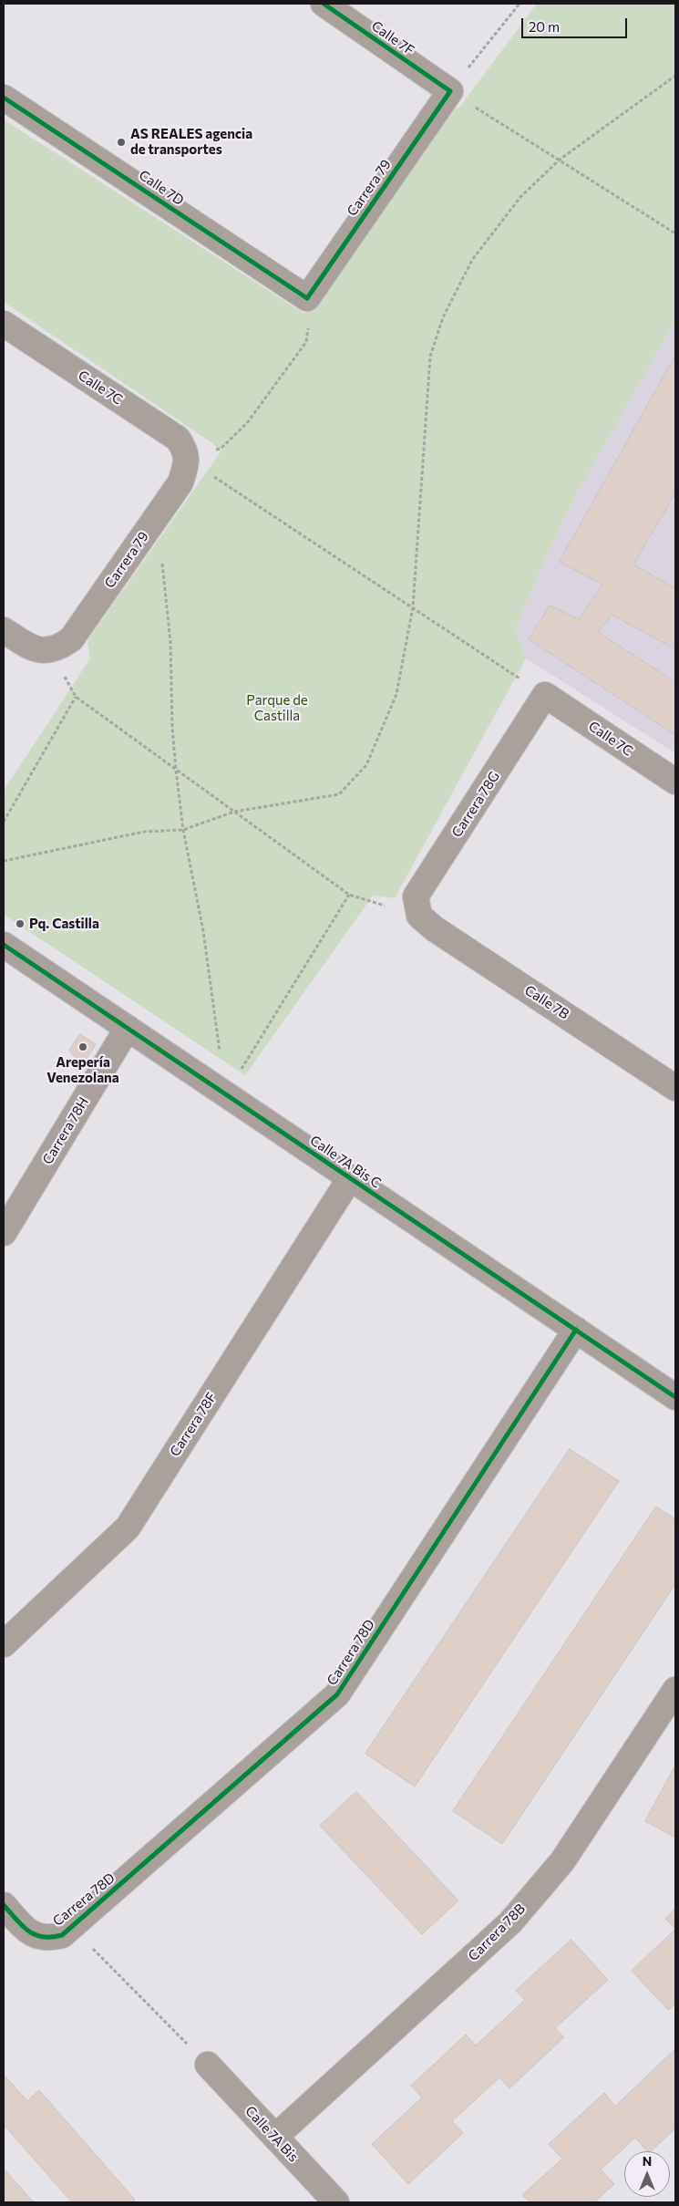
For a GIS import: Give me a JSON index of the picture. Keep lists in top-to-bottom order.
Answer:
{
  "streets": {
    "street": [
      "Calle 7F",
      "Calle 7D",
      "Carrera 79",
      "Calle 7C",
      "Carrera 78G",
      "Calle 7B",
      "Carrera 78H",
      "Calle 7A Bis C",
      "Carrera 78F",
      "Carrera 78D",
      "Carrera 78B",
      "Calle 7A Bis"
    ]
  },
  "crossings": [
    ["Calle 7F", "Carrera 79"],
    ["Calle 7D", "Carrera 79"],
    ["Carrera 79", "Calle 7C"],
    ["Calle 7C", "Carrera 78G"],
    ["Carrera 78G", "Calle 7B"],
    ["Carrera 78H", "Calle 7A Bis C"],
    ["Calle 7A Bis C", "Carrera 78F"],
    ["Calle 7A Bis C", "Carrera 78D"],
    ["Carrera 78B", "Calle 7A Bis"]
  ],
  "parks": ["Parque de Castilla"],
  "places": ["AS REALES agencia de transportes", "Pq. Castilla", "Arepería Venezolana"],
  "scale_bar": "20 m",
  "north": "top"
}
